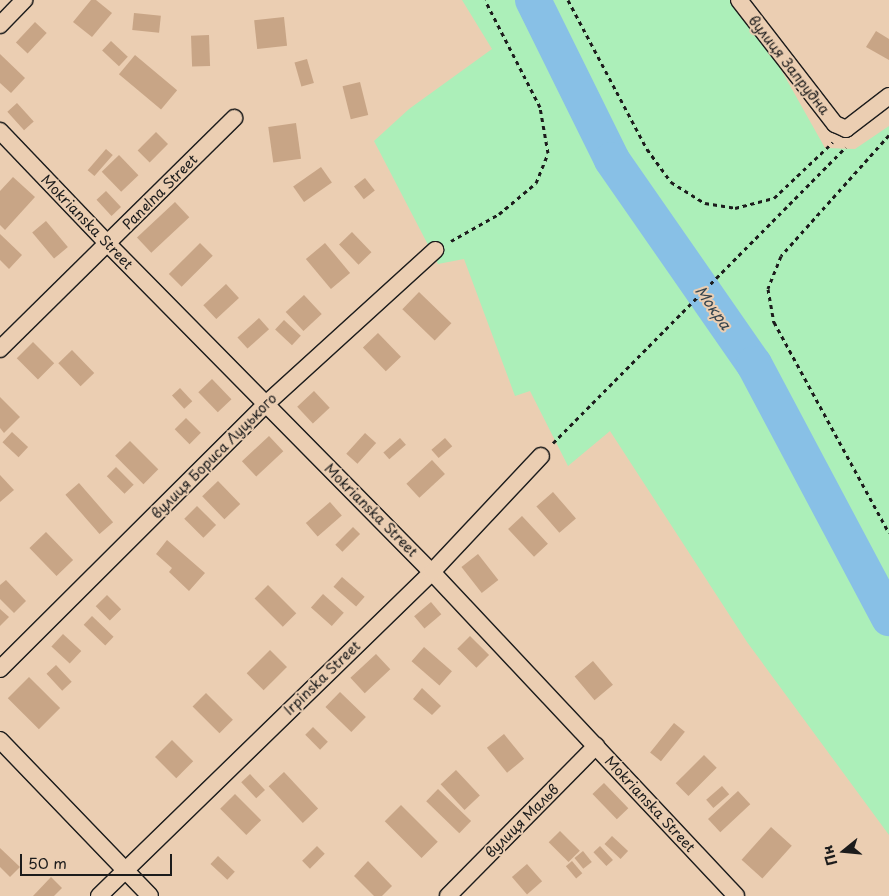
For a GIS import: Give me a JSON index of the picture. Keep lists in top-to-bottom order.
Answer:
{
  "streets": {
    "street": [
      "вулиця Запрудна",
      "Panelna Street",
      "Mokrianska Street",
      "вулиця Бориса Луцького",
      "Irpinska Street",
      "вулиця Мальв"
    ]
  },
  "crossings": [
    ["Panelna Street", "Mokrianska Street"],
    ["Mokrianska Street", "вулиця Бориса Луцького"],
    ["Mokrianska Street", "Irpinska Street"],
    ["Mokrianska Street", "вулиця Мальв"]
  ],
  "water": ["Мокра"],
  "scale_bar": "50 m",
  "north": "left"
}
